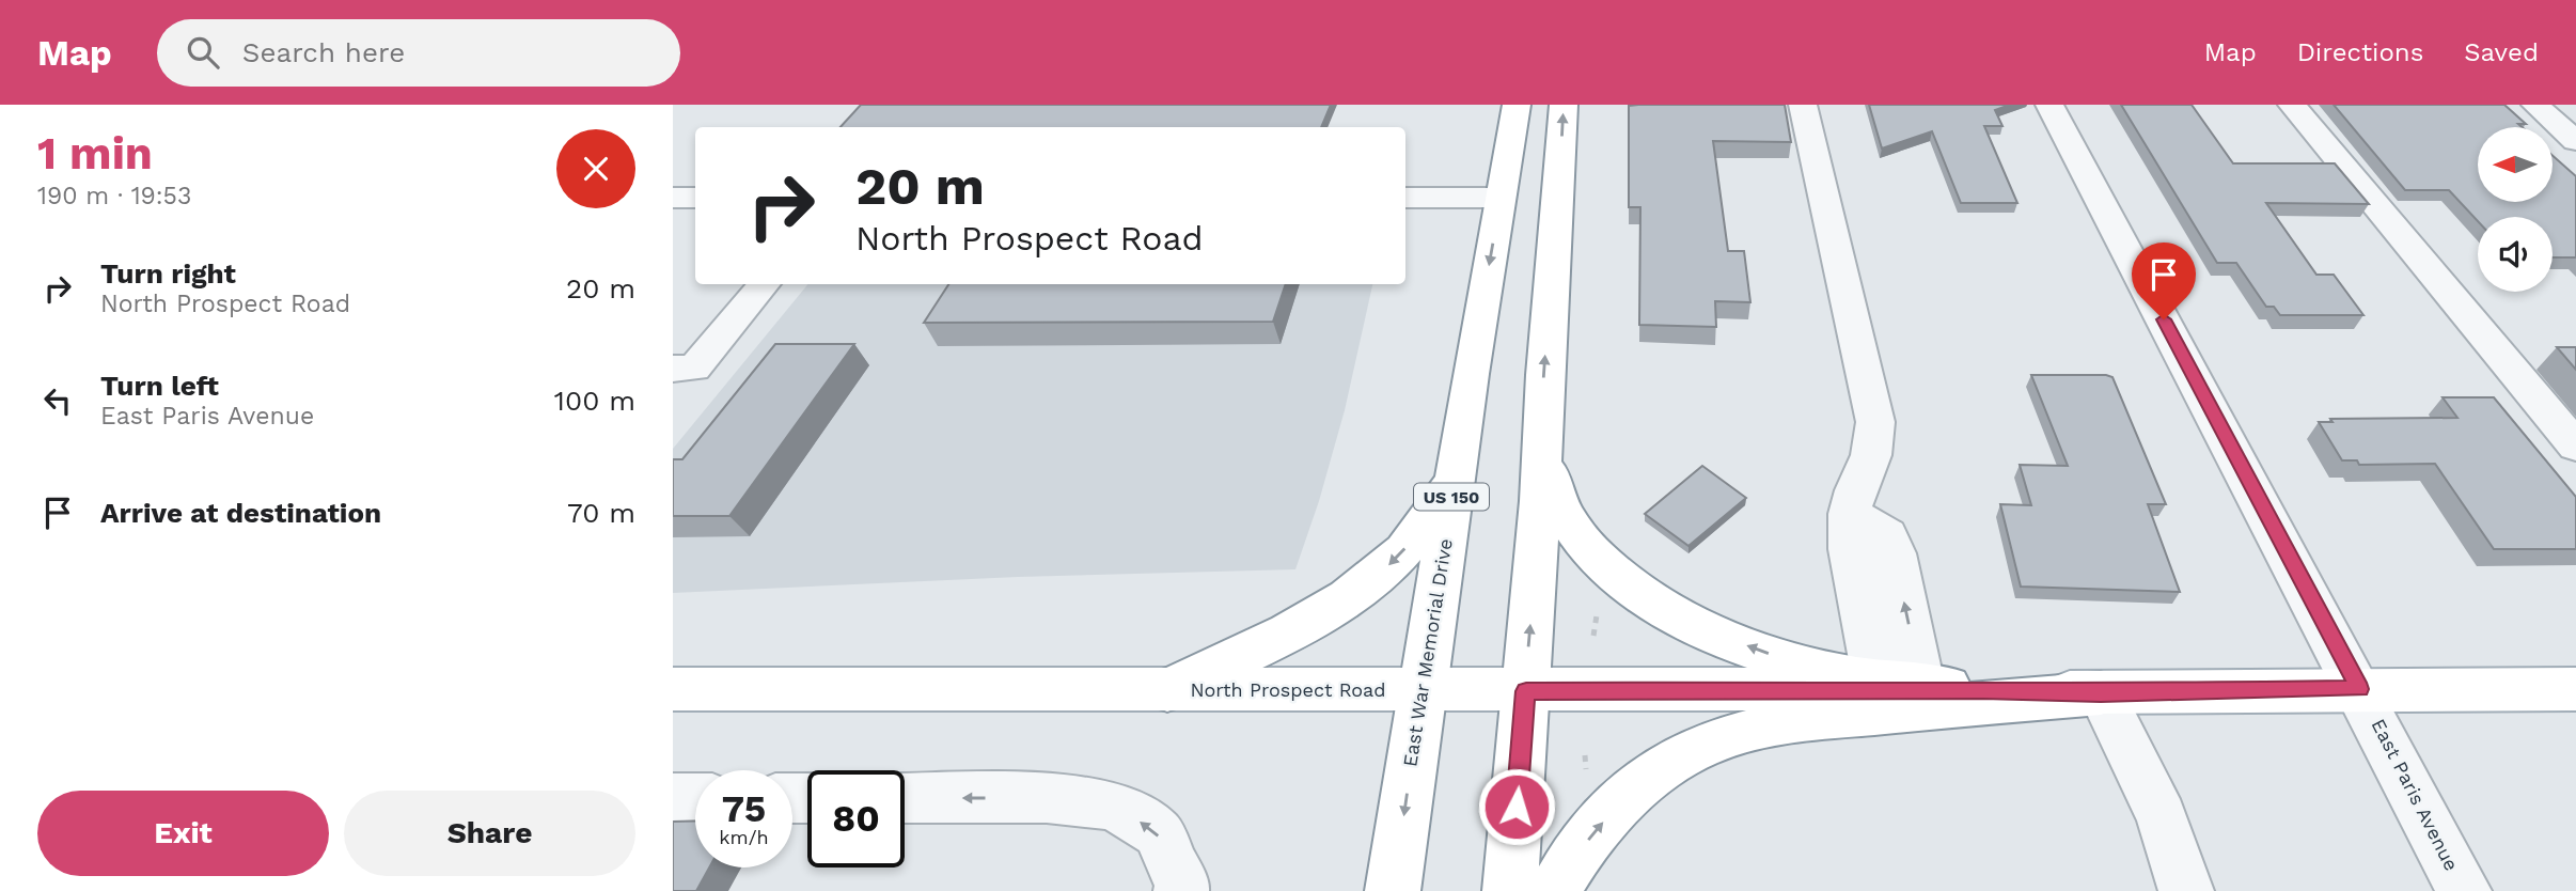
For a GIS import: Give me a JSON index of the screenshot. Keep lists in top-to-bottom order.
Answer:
{
  "streets": {
    "main road": ["US 150", "East War Memorial Drive", "North Prospect Road"],
    "street": ["East Paris Avenue"]
  },
  "crossings": [
    ["East War Memorial Drive", "North Prospect Road"],
    ["North Prospect Road", "East Paris Avenue"]
  ],
  "north": "left",
  "page": {
    "header": "Map",
    "search": "Search here",
    "nav": ["Map", "Directions", "Saved"],
    "heading": ["1 min", "190 m · 19:53"],
    "turn": ["20 m", "North Prospect Road"],
    "list": [
      {
        "name": "Turn right",
        "note": "North Prospect Road",
        "value": "20 m"
      },
      {
        "name": "Turn left",
        "note": "East Paris Avenue",
        "value": "100 m"
      },
      {
        "name": "Arrive at destination",
        "value": "70 m"
      }
    ],
    "speed": "75 km/h",
    "limit": "80",
    "buttons": ["Exit", "Share"]
  }
}
